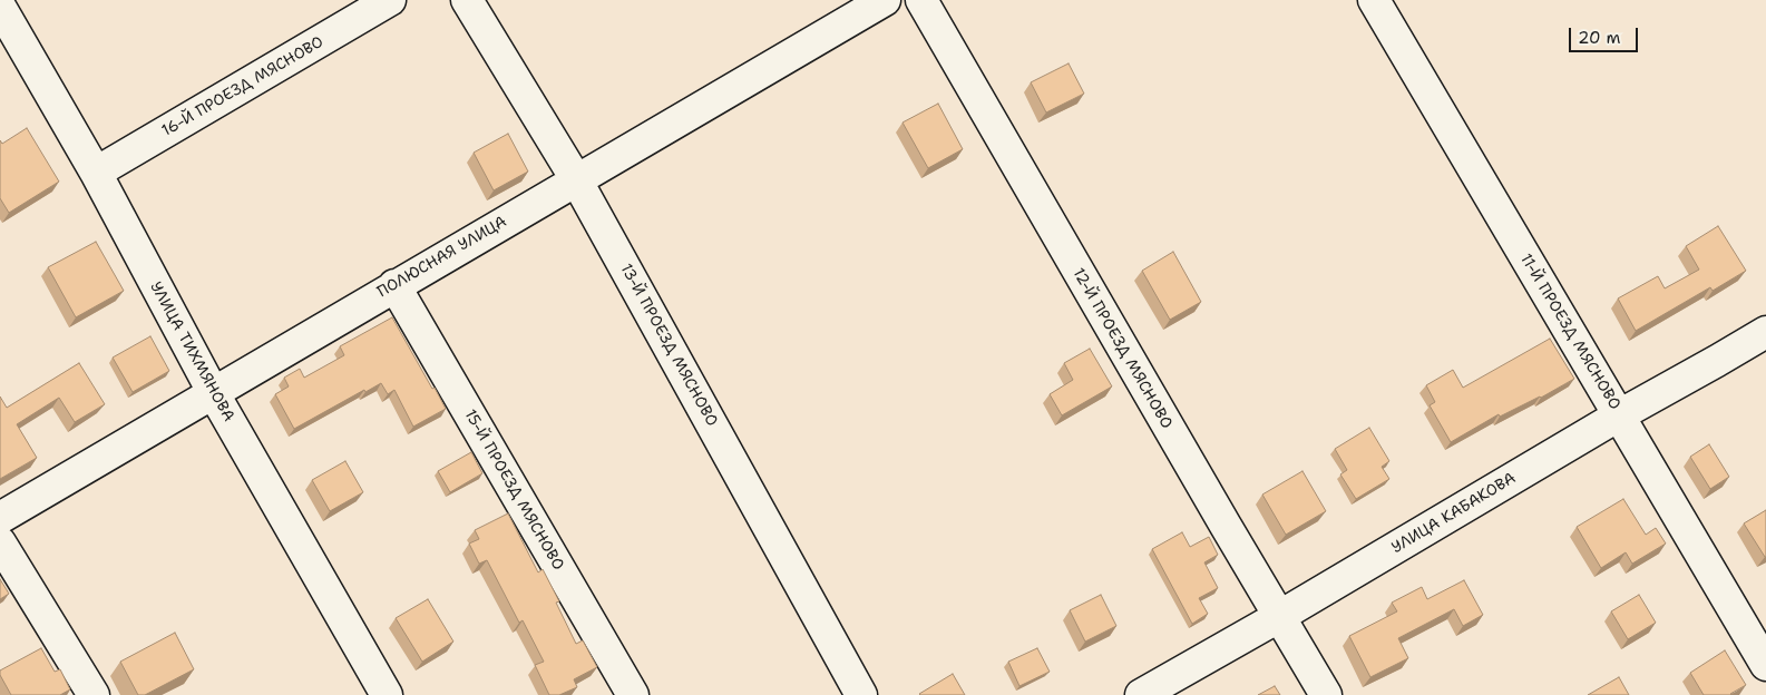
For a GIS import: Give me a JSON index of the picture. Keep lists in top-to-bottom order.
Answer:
{
  "streets": {
    "street": [
      "16-Й ПРОЕЗД МЯСНОВО",
      "ПОЛЮСНАЯ УЛИЦА",
      "11-Й ПРОЕЗД МЯСНОВО",
      "13-Й ПРОЕЗД МЯСНОВО",
      "12-Й ПРОЕЗД МЯСНОВО",
      "УЛИЦА ТИХМЯНОВА",
      "15-Й ПРОЕЗД МЯСНОВО",
      "УЛИЦА КАБАКОВА"
    ]
  },
  "crossings": [
    ["16-Й ПРОЕЗД МЯСНОВО", "УЛИЦА ТИХМЯНОВА"],
    ["ПОЛЮСНАЯ УЛИЦА", "13-Й ПРОЕЗД МЯСНОВО"],
    ["ПОЛЮСНАЯ УЛИЦА", "УЛИЦА ТИХМЯНОВА"],
    ["ПОЛЮСНАЯ УЛИЦА", "15-Й ПРОЕЗД МЯСНОВО"],
    ["11-Й ПРОЕЗД МЯСНОВО", "УЛИЦА КАБАКОВА"],
    ["12-Й ПРОЕЗД МЯСНОВО", "УЛИЦА КАБАКОВА"]
  ],
  "scale_bar": "20 m"
}
